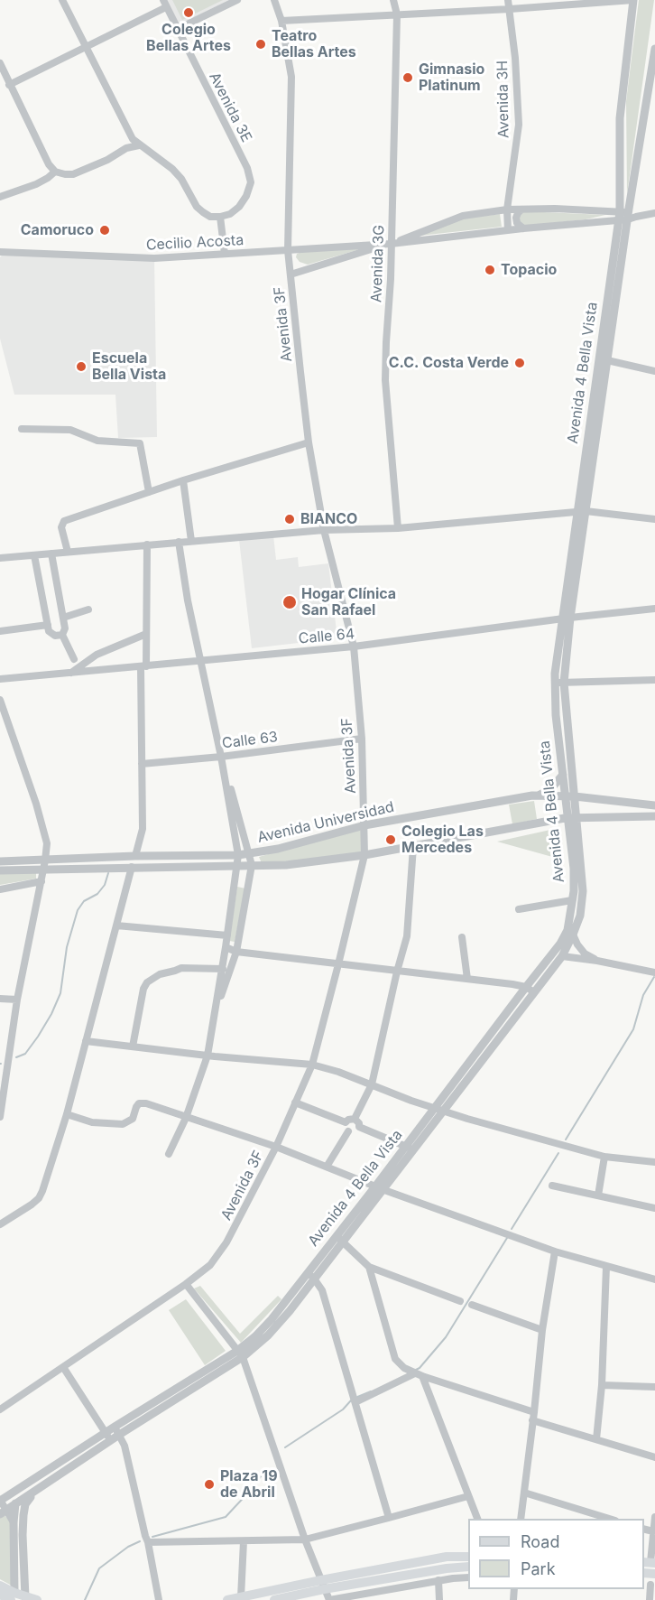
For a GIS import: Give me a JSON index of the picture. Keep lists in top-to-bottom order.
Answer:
{
  "streets": {
    "street": [
      "Avenida 3H",
      "Avenida 3E",
      "Cecilio Acosta",
      "Avenida 3G",
      "Avenida 3F",
      "Avenida 4 Bella Vista",
      "Calle 64",
      "Calle 63",
      "Avenida Universidad"
    ]
  },
  "crossings": [
    ["Avenida 3H", "Cecilio Acosta"],
    ["Cecilio Acosta", "Avenida 3G"],
    ["Cecilio Acosta", "Avenida 3F"],
    ["Cecilio Acosta", "Avenida 4 Bella Vista"],
    ["Avenida 3F", "Calle 64"],
    ["Avenida 3F", "Calle 63"],
    ["Avenida 3F", "Avenida Universidad"],
    ["Avenida 4 Bella Vista", "Calle 64"],
    ["Avenida 4 Bella Vista", "Avenida Universidad"]
  ],
  "places": [
    "Colegio Bellas Artes",
    "Teatro Bellas Artes",
    "Gimnasio Platinum",
    "Camoruco",
    "Topacio",
    "C.C. Costa Verde",
    "Escuela Bella Vista",
    "BIANCO",
    "Hogar Clínica San Rafael",
    "Colegio Las Mercedes",
    "Plaza 19 de Abril"
  ],
  "legend": ["Road", "Park"]
}
